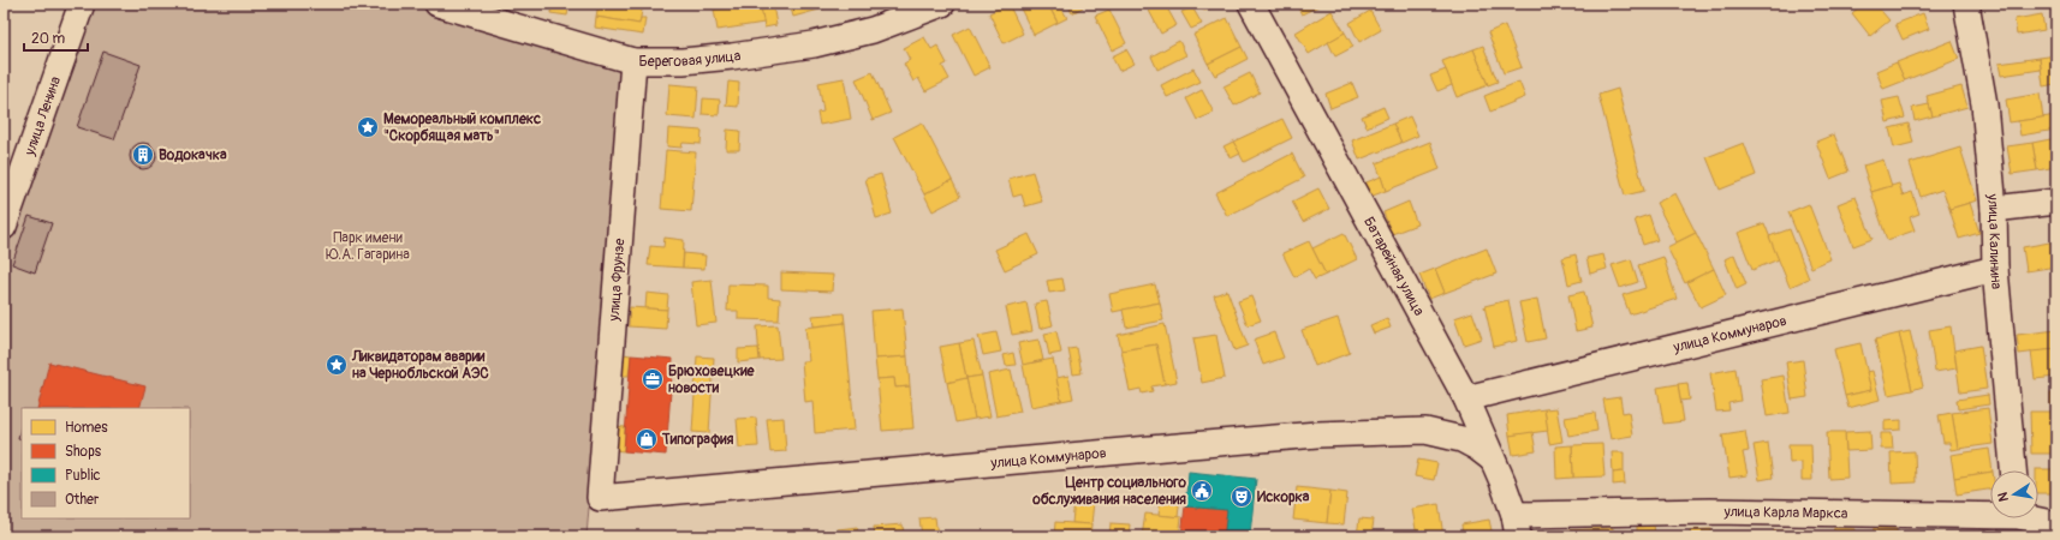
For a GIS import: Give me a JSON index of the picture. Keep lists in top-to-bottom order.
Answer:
{
  "streets": {
    "street": [
      "Береговая улица",
      "улица Ленина",
      "улица Калинина",
      "Батарейная улица",
      "улица Фрунзе",
      "улица Коммунаров",
      "улица Карла Маркса"
    ]
  },
  "crossings": [
    ["Береговая улица", "улица Фрунзе"],
    ["улица Калинина", "улица Коммунаров"],
    ["Батарейная улица", "улица Коммунаров"],
    ["Батарейная улица", "улица Карла Маркса"],
    ["улица Фрунзе", "улица Коммунаров"]
  ],
  "parks": ["Парк имени Ю.А. Гагарина"],
  "places": {
    "place": ["Мемореальный комплекс \"Cкорбящая мать\"", "Ликвидаторам аварии на Чернобльской АЭС"],
    "building": ["Водокачка"],
    "office": ["Брюховецкие новости"],
    "shop": ["Типография"],
    "public building": ["Центр социального обслуживания населения"],
    "theatre": ["Искорка"]
  },
  "legend": [
    "Homes",
    "Shops",
    "Public",
    "Other"
  ],
  "scale_bar": "20 m",
  "north": "left"
}
